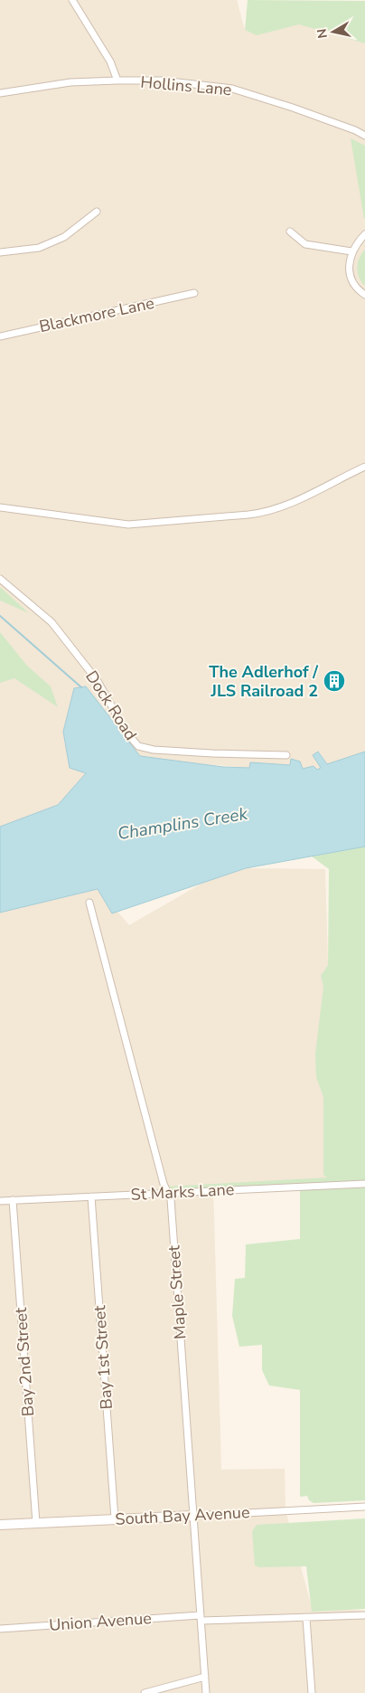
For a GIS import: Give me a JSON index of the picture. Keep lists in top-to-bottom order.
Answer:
{
  "streets": {
    "street": [
      "Hollins Lane",
      "Blackmore Lane",
      "Dock Road",
      "St Marks Lane",
      "Maple Street",
      "Bay 1st Street",
      "Bay 2nd Street",
      "South Bay Avenue",
      "Union Avenue"
    ]
  },
  "crossings": [
    ["St Marks Lane", "Maple Street"],
    ["St Marks Lane", "Bay 1st Street"],
    ["St Marks Lane", "Bay 2nd Street"],
    ["Maple Street", "South Bay Avenue"],
    ["Maple Street", "Union Avenue"],
    ["Bay 1st Street", "South Bay Avenue"],
    ["Bay 2nd Street", "South Bay Avenue"]
  ],
  "water": ["Champlins Creek"],
  "places": {
    "building": ["The Adlerhof / JLS Railroad 2"]
  },
  "north": "left"
}
